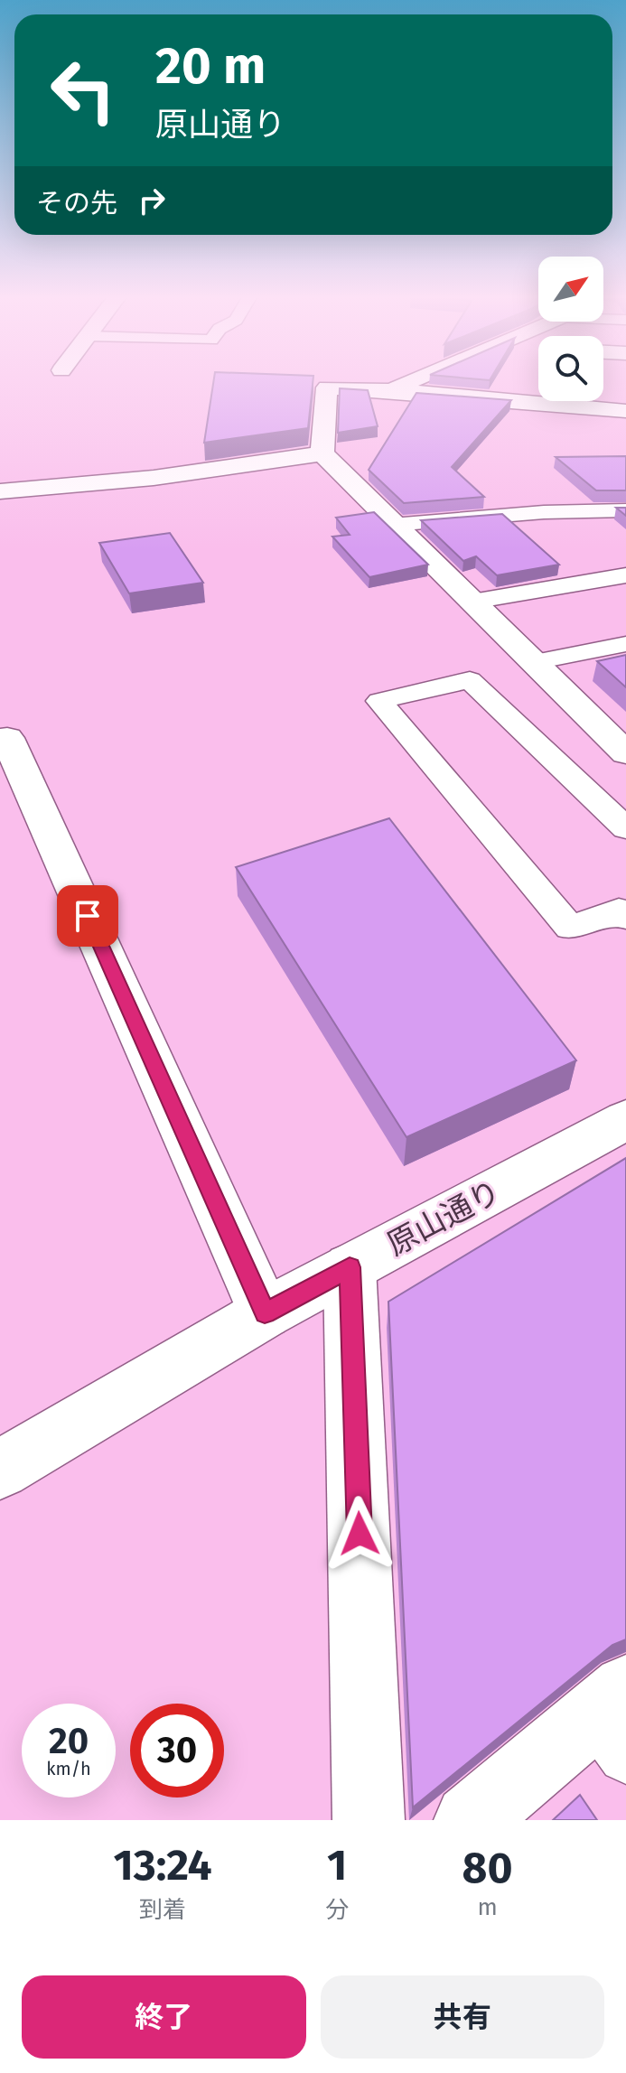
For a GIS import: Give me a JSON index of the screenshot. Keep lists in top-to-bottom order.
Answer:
{
  "streets": {
    "street": ["原山通り"]
  },
  "north": "top right",
  "page": {
    "turn": ["20 m", "原山通り"],
    "then": "その先",
    "speed": "20 km/h",
    "limit": "30",
    "eta": [
      "13:24",
      "到着",
      "1",
      "分",
      "80",
      "m"
    ],
    "buttons": ["終了", "共有"]
  }
}
